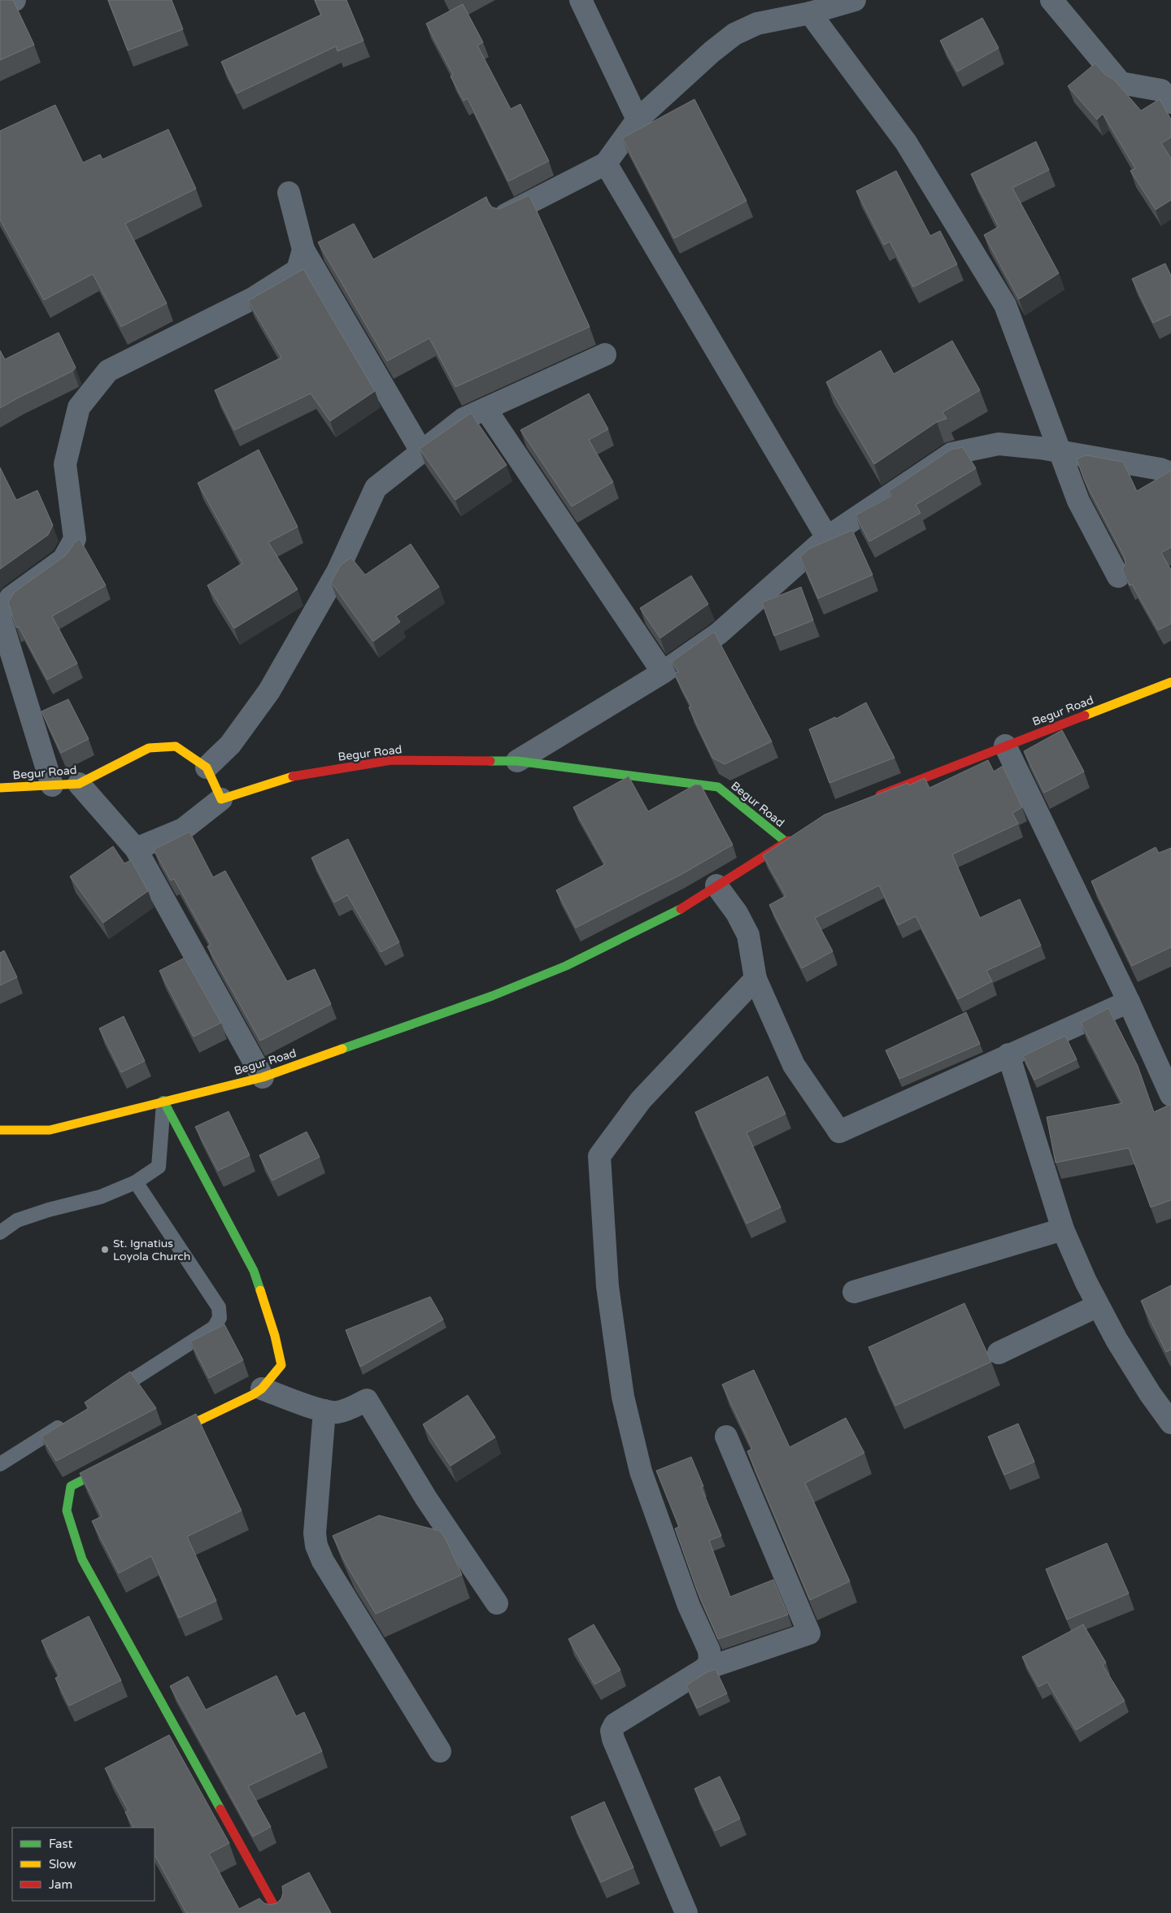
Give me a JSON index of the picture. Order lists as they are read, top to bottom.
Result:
{
  "streets": {
    "main road": ["Begur Road"]
  },
  "places": ["St. Ignatius Loyola Church"],
  "legend": ["Fast", "Slow", "Jam"]
}
